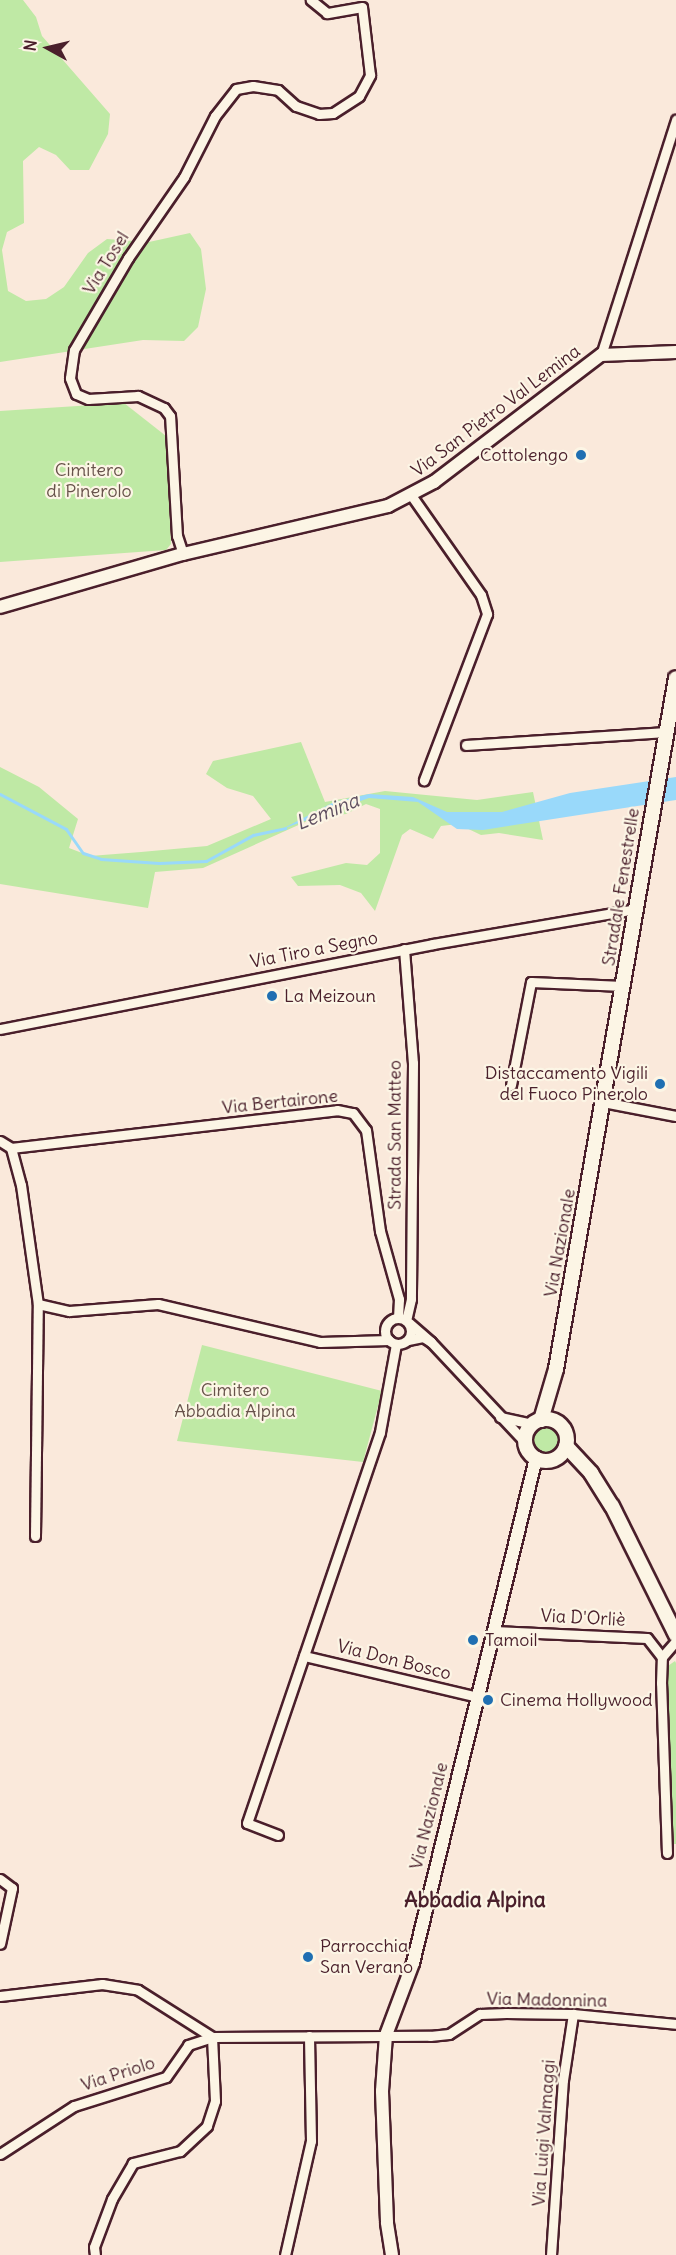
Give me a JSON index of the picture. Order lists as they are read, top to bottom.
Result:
{
  "streets": {
    "main road": ["Stradale Fenestrelle", "Via Nazionale"],
    "street": [
      "Via Tosel",
      "Via San Pietro Val Lemina",
      "Via Tiro a Segno",
      "Via Bertairone",
      "Strada San Matteo",
      "Via D'Orliè",
      "Via Don Bosco",
      "Via Madonnina",
      "Via Priolo",
      "Via Luigi Valmaggi"
    ]
  },
  "crossings": [
    ["Via Tosel", "Via San Pietro Val Lemina"],
    ["Stradale Fenestrelle", "Via Tiro a Segno"],
    ["Stradale Fenestrelle", "Via Nazionale"],
    ["Via Tiro a Segno", "Strada San Matteo"],
    ["Via Bertairone", "Strada San Matteo"],
    ["Via Nazionale", "Via D'Orliè"],
    ["Via Nazionale", "Via Don Bosco"],
    ["Via Nazionale", "Via Madonnina"],
    ["Via Nazionale", "Via Priolo"],
    ["Via Madonnina", "Via Priolo"],
    ["Via Madonnina", "Via Luigi Valmaggi"]
  ],
  "districts": ["Abbadia Alpina"],
  "water": ["Lemina"],
  "parks": ["Cimitero di Pinerolo", "Cimitero Abbadia Alpina"],
  "places": [
    "Cottolengo",
    "La Meizoun",
    "Distaccamento Vigili del Fuoco Pinerolo",
    "Tamoil",
    "Cinema Hollywood",
    "Parrocchia San Verano"
  ],
  "north": "left"
}
